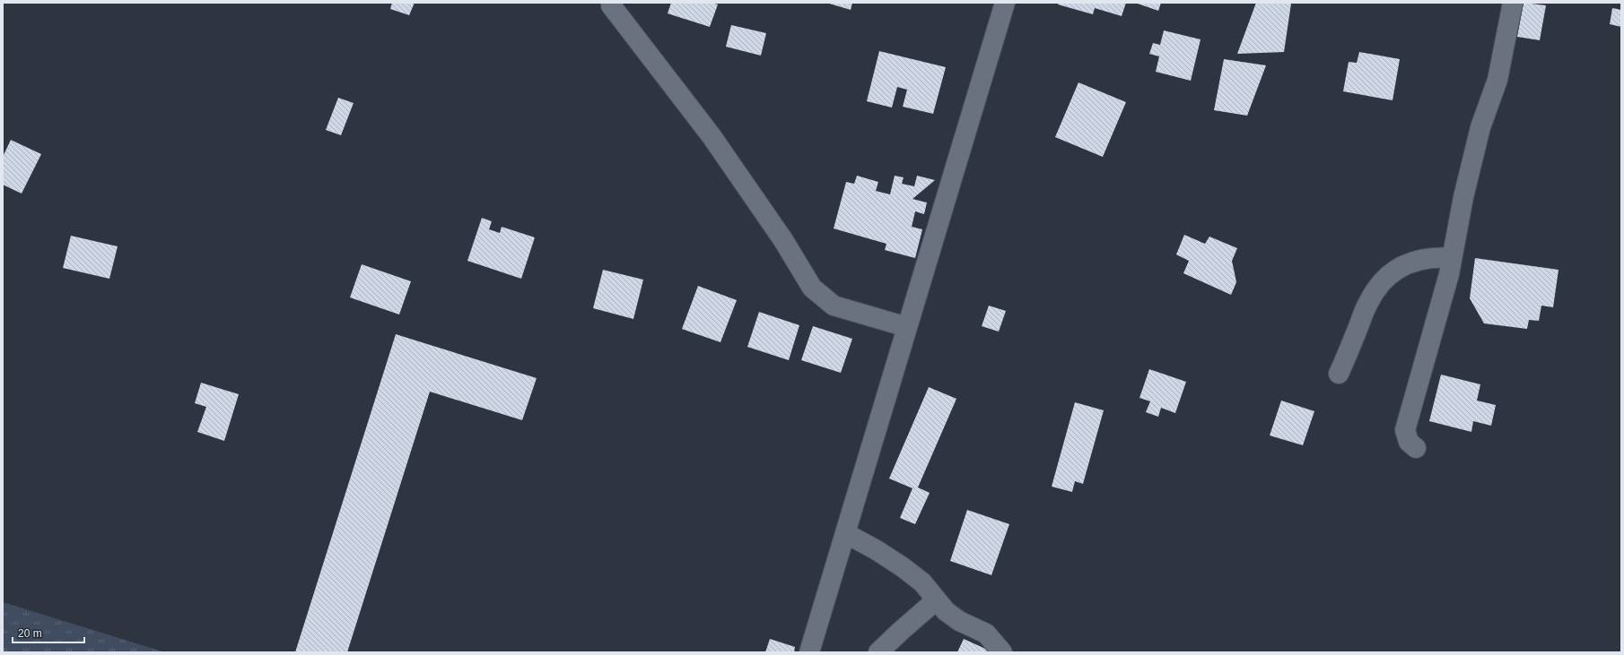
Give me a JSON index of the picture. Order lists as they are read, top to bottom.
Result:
{
  "scale_bar": "20 m"
}
